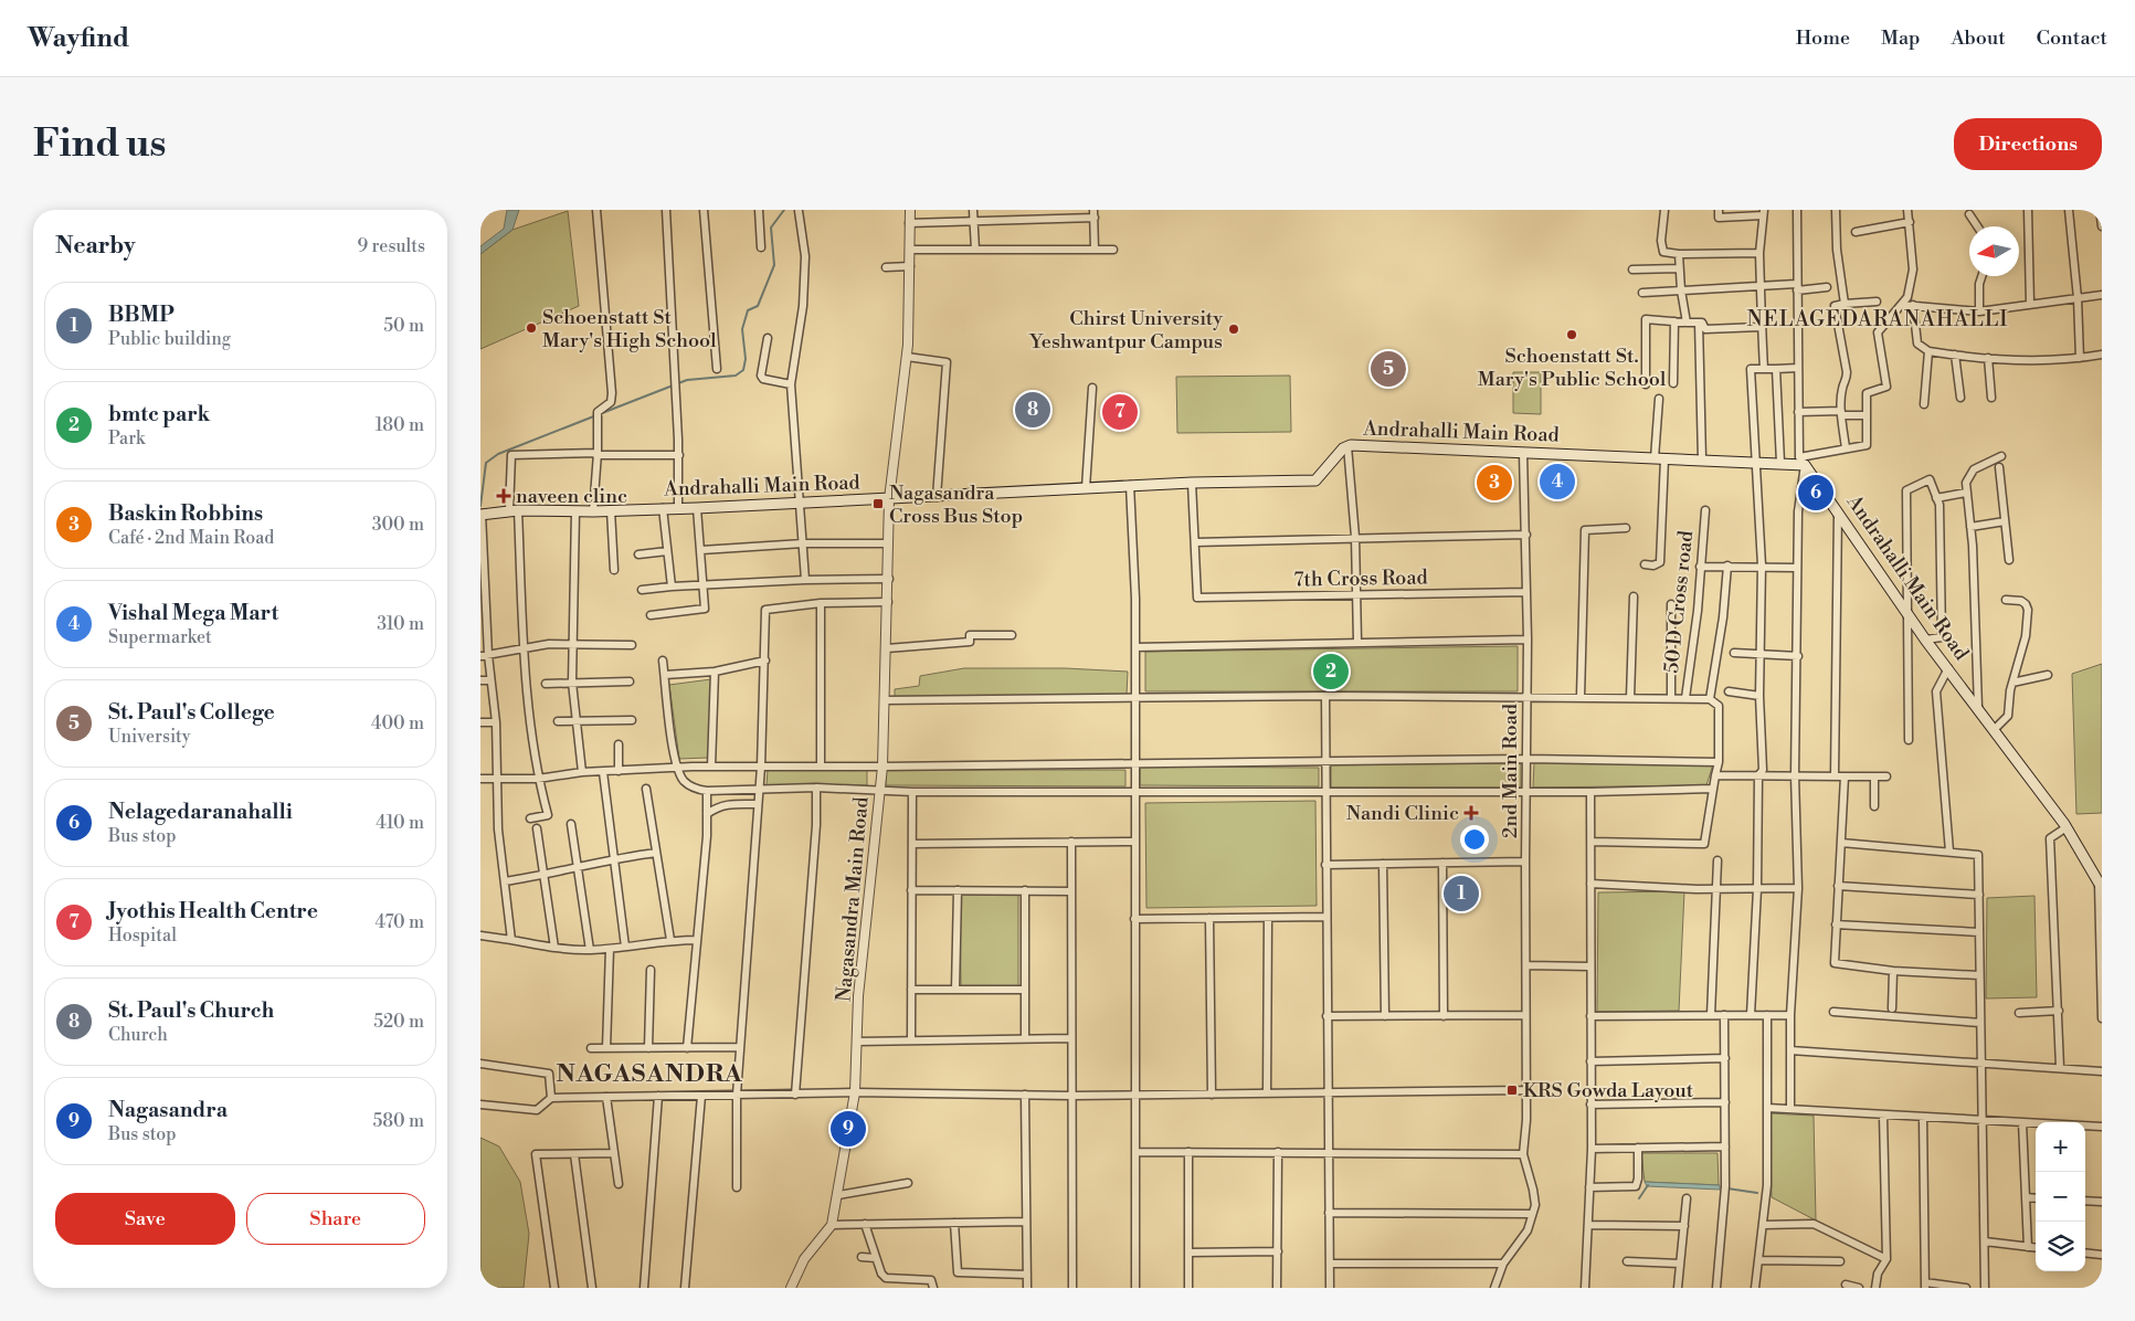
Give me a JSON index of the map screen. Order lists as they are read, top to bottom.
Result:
{
  "streets": {
    "main road": ["Andrahalli Main Road"],
    "street": [
      "7th Cross Road",
      "50 D Cross road",
      "2nd Main Road",
      "Nagasandra Main Road"
    ]
  },
  "crossings": [
    ["Andrahalli Main Road", "2nd Main Road"],
    ["Andrahalli Main Road", "Nagasandra Main Road"],
    ["7th Cross Road", "2nd Main Road"]
  ],
  "districts": ["NELAGEDARANAHALLI", "NAGASANDRA"],
  "places": {
    "other": ["Schoenstatt St Mary's High School", "Chirst University Yeshwantpur Campus", "Schoenstatt St. Mary's Public School"],
    "health": ["naveen clinc", "Nandi Clinic"],
    "transit": ["Nagasandra Cross Bus Stop", "KRS Gowda Layout"]
  },
  "north": "left",
  "page": {
    "header": "Wayfind",
    "nav": [
      "Home",
      "Map",
      "About",
      "Contact"
    ],
    "buttons": [
      "Directions",
      ["Save", "Share"]
    ],
    "title": "Find us",
    "heading": ["Nearby", "9 results"],
    "list": [
      {
        "mark": "1",
        "name": "BBMP",
        "note": "Public building",
        "value": "50 m"
      },
      {
        "mark": "2",
        "name": "bmtc park",
        "note": "Park",
        "value": "180 m"
      },
      {
        "mark": "3",
        "name": "Baskin Robbins",
        "note": "Café · 2nd Main Road",
        "value": "300 m"
      },
      {
        "mark": "4",
        "name": "Vishal Mega Mart",
        "note": "Supermarket",
        "value": "310 m"
      },
      {
        "mark": "5",
        "name": "St. Paul's College",
        "note": "University",
        "value": "400 m"
      },
      {
        "mark": "6",
        "name": "Nelagedaranahalli",
        "note": "Bus stop",
        "value": "410 m"
      },
      {
        "mark": "7",
        "name": "Jyothis Health Centre",
        "note": "Hospital",
        "value": "470 m"
      },
      {
        "mark": "8",
        "name": "St. Paul's Church",
        "note": "Church",
        "value": "520 m"
      },
      {
        "mark": "9",
        "name": "Nagasandra",
        "note": "Bus stop",
        "value": "580 m"
      }
    ],
    "pins": [
      "5",
      "8",
      "7",
      "4",
      "3",
      "6",
      "2",
      "1",
      "9"
    ],
    "map_buttons": ["+", "−"]
  }
}
